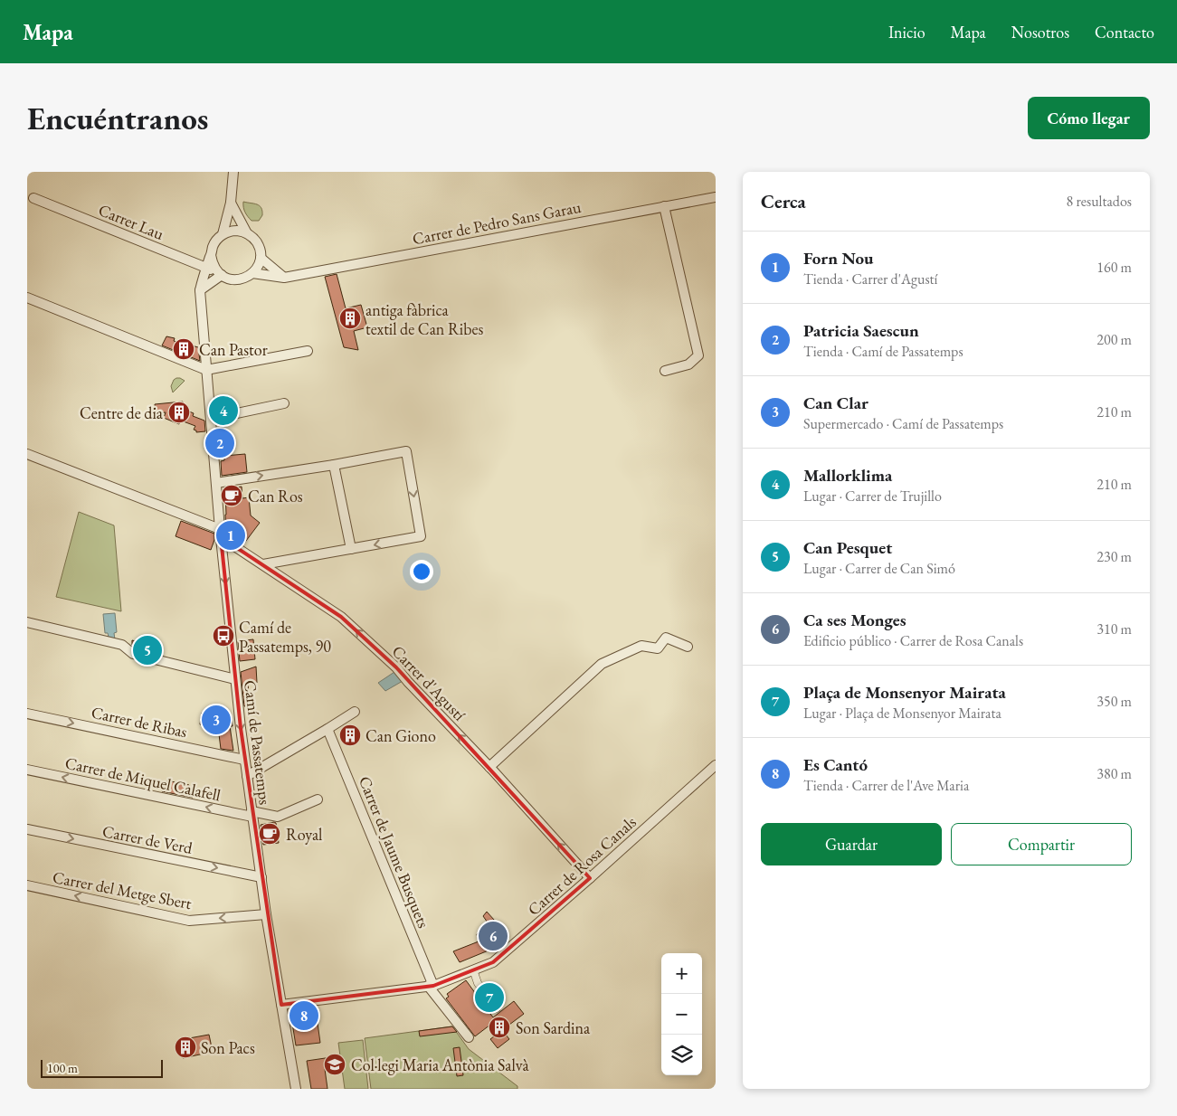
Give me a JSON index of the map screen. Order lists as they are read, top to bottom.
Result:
{
  "streets": {
    "street": [
      "Carrer Lau",
      "Carrer de Pedro Sans Garau",
      "Carrer d'Agustí",
      "Carrer de Ribas",
      "Camí de Passatemps",
      "Carrer de Miquel Calafell",
      "Carrer de Verd",
      "Carrer de Jaume Busquets",
      "Carrer de Rosa Canals",
      "Carrer del Metge Sbert"
    ]
  },
  "crossings": [
    ["Carrer Lau", "Carrer de Pedro Sans Garau"],
    ["Carrer d'Agustí", "Camí de Passatemps"],
    ["Carrer d'Agustí", "Carrer de Rosa Canals"],
    ["Carrer de Ribas", "Camí de Passatemps"],
    ["Camí de Passatemps", "Carrer de Miquel Calafell"],
    ["Camí de Passatemps", "Carrer de Verd"],
    ["Camí de Passatemps", "Carrer de Rosa Canals"],
    ["Camí de Passatemps", "Carrer del Metge Sbert"],
    ["Carrer de Jaume Busquets", "Carrer de Rosa Canals"]
  ],
  "one_way": [
    "Carrer d'Agustí",
    "Carrer de Miquel Calafell",
    "Carrer de Verd",
    "Carrer del Metge Sbert"
  ],
  "places": {
    "building": [
      "antiga fàbrica textil de Can Ribes",
      "Can Pastor",
      "Centre de dia",
      "Can Giono",
      "Son Sardina",
      "Son Pacs"
    ],
    "cafe": ["Can Ros", "Royal"],
    "bus stop": ["Camí de Passatemps, 90"],
    "school or university": ["Col·legi Maria Antònia Salvà"]
  },
  "scale_bar": "100 m",
  "page": {
    "header": "Mapa",
    "nav": [
      "Inicio",
      "Mapa",
      "Nosotros",
      "Contacto"
    ],
    "buttons": [
      "Cómo llegar",
      ["Guardar", "Compartir"]
    ],
    "title": "Encuéntranos",
    "heading": ["Cerca", "8 resultados"],
    "list": [
      {
        "mark": "1",
        "name": "Forn Nou",
        "note": "Tienda · Carrer d'Agustí",
        "value": "160 m"
      },
      {
        "mark": "2",
        "name": "Patricia Saescun",
        "note": "Tienda · Camí de Passatemps",
        "value": "200 m"
      },
      {
        "mark": "3",
        "name": "Can Clar",
        "note": "Supermercado · Camí de Passatemps",
        "value": "210 m"
      },
      {
        "mark": "4",
        "name": "Mallorklima",
        "note": "Lugar · Carrer de Trujillo",
        "value": "210 m"
      },
      {
        "mark": "5",
        "name": "Can Pesquet",
        "note": "Lugar · Carrer de Can Simó",
        "value": "230 m"
      },
      {
        "mark": "6",
        "name": "Ca ses Monges",
        "note": "Edificio público · Carrer de Rosa Canals",
        "value": "310 m"
      },
      {
        "mark": "7",
        "name": "Plaça de Monsenyor Mairata",
        "note": "Lugar · Plaça de Monsenyor Mairata",
        "value": "350 m"
      },
      {
        "mark": "8",
        "name": "Es Cantó",
        "note": "Tienda · Carrer de l'Ave Maria",
        "value": "380 m"
      }
    ],
    "pins": [
      "4",
      "2",
      "1",
      "5",
      "3",
      "6",
      "7",
      "8"
    ],
    "map_buttons": ["+", "−"],
    "scale": "100 m"
  }
}
